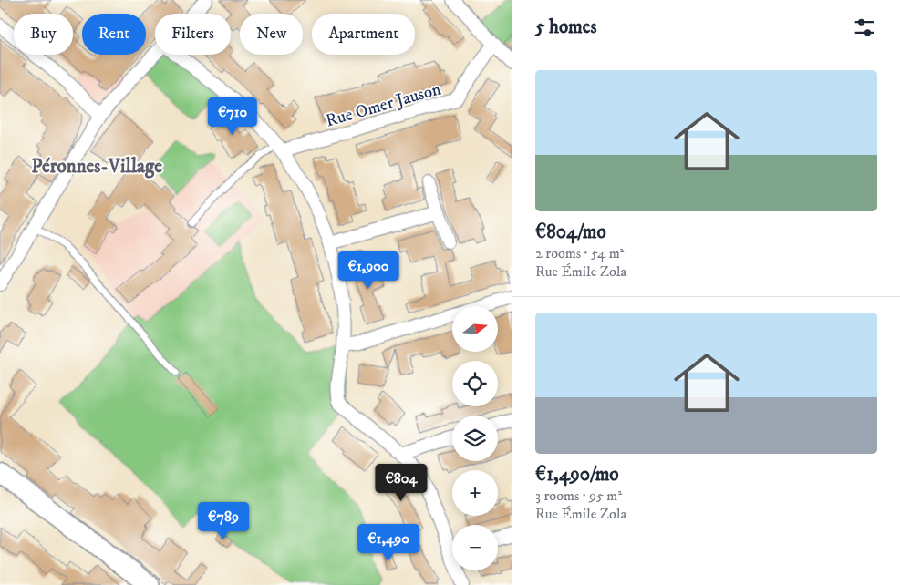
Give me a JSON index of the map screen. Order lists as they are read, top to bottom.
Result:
{
  "streets": {
    "street": ["Rue Omer Jauson"]
  },
  "districts": ["Péronnes-Village"],
  "north": "right",
  "page": {
    "heading": "5 homes",
    "chip": [
      "Buy",
      "Rent",
      "Filters",
      "New",
      "Apartment"
    ],
    "list": [
      {
        "name": "€804/mo",
        "note": "2 rooms · 54 m² · Rue Émile Zola"
      },
      {
        "name": "€1,490/mo",
        "note": "3 rooms · 95 m² · Rue Émile Zola"
      }
    ],
    "price": [
      "€710",
      "€1,900",
      "€804",
      "€789",
      "€1,490"
    ],
    "map_buttons": ["+", "−"]
  }
}
